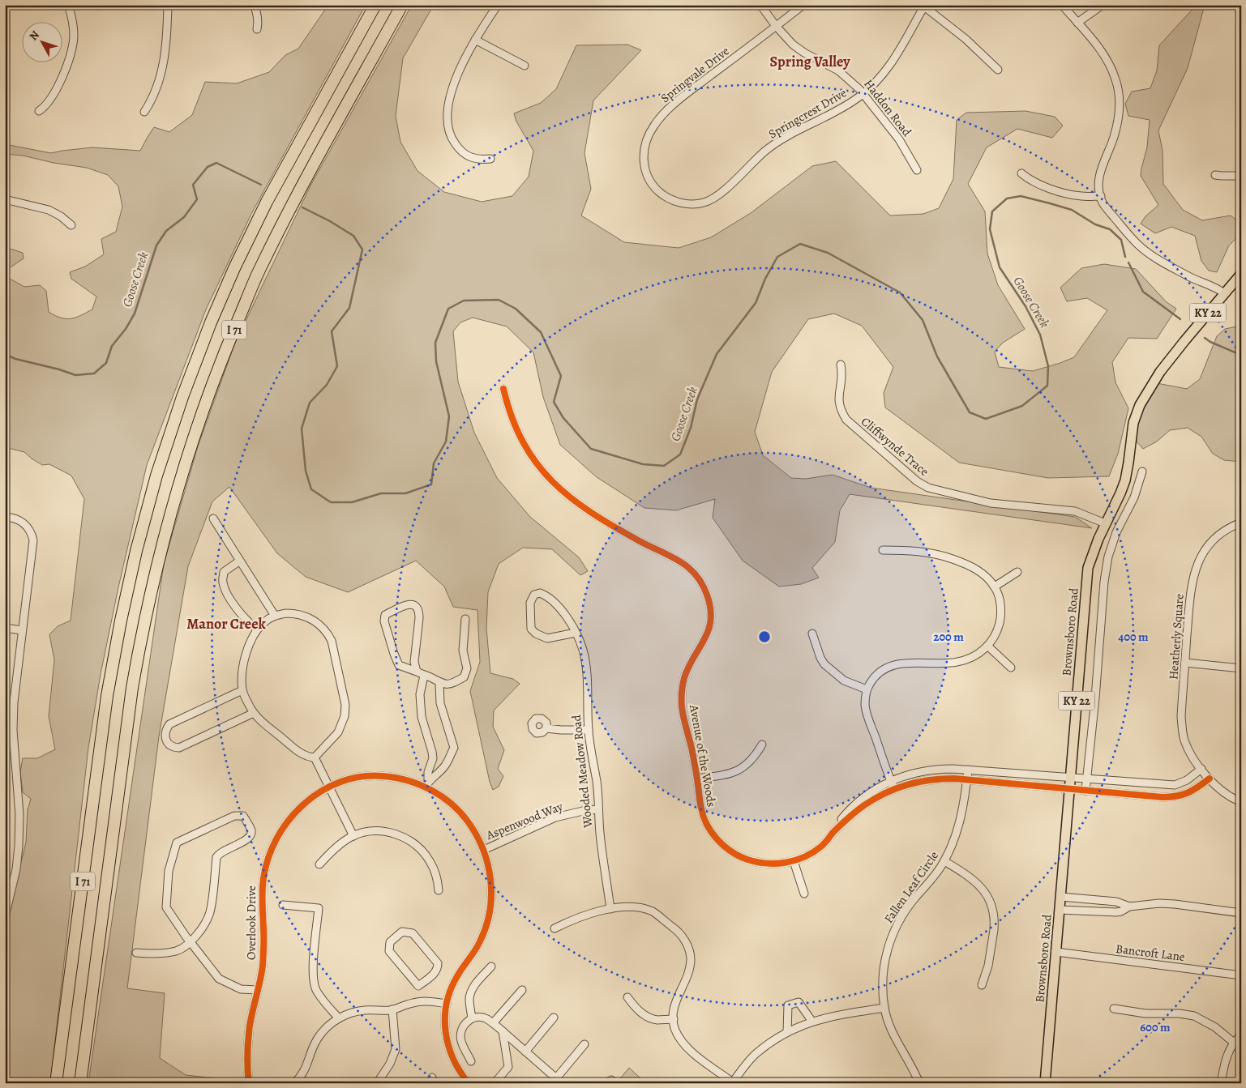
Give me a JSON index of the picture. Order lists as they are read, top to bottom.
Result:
{
  "streets": {
    "highway": ["I 71"],
    "main road": ["KY 22", "Brownsboro Road"],
    "street": [
      "Springvale Drive",
      "Haddon Road",
      "Springcrest Drive",
      "Cliffwynde Trace",
      "Heatherly Square",
      "Avenue of the Woods",
      "Wooded Meadow Road",
      "Aspenwood Way",
      "Fallen Leaf Circle",
      "Overlook Drive",
      "Bancroft Lane"
    ]
  },
  "crossings": [
    ["Springvale Drive", "Haddon Road"],
    ["Springvale Drive", "Springcrest Drive"],
    ["Haddon Road", "Springcrest Drive"],
    ["Cliffwynde Trace", "Brownsboro Road"],
    ["Brownsboro Road", "Avenue of the Woods"],
    ["Brownsboro Road", "Bancroft Lane"],
    ["Avenue of the Woods", "Fallen Leaf Circle"],
    ["Wooded Meadow Road", "Aspenwood Way"],
    ["Aspenwood Way", "Overlook Drive"]
  ],
  "districts": ["Spring Valley", "Manor Creek"],
  "water": ["Goose Creek"],
  "north": "top left",
  "rings": ["200 m", "400 m", "600 m"]
}
